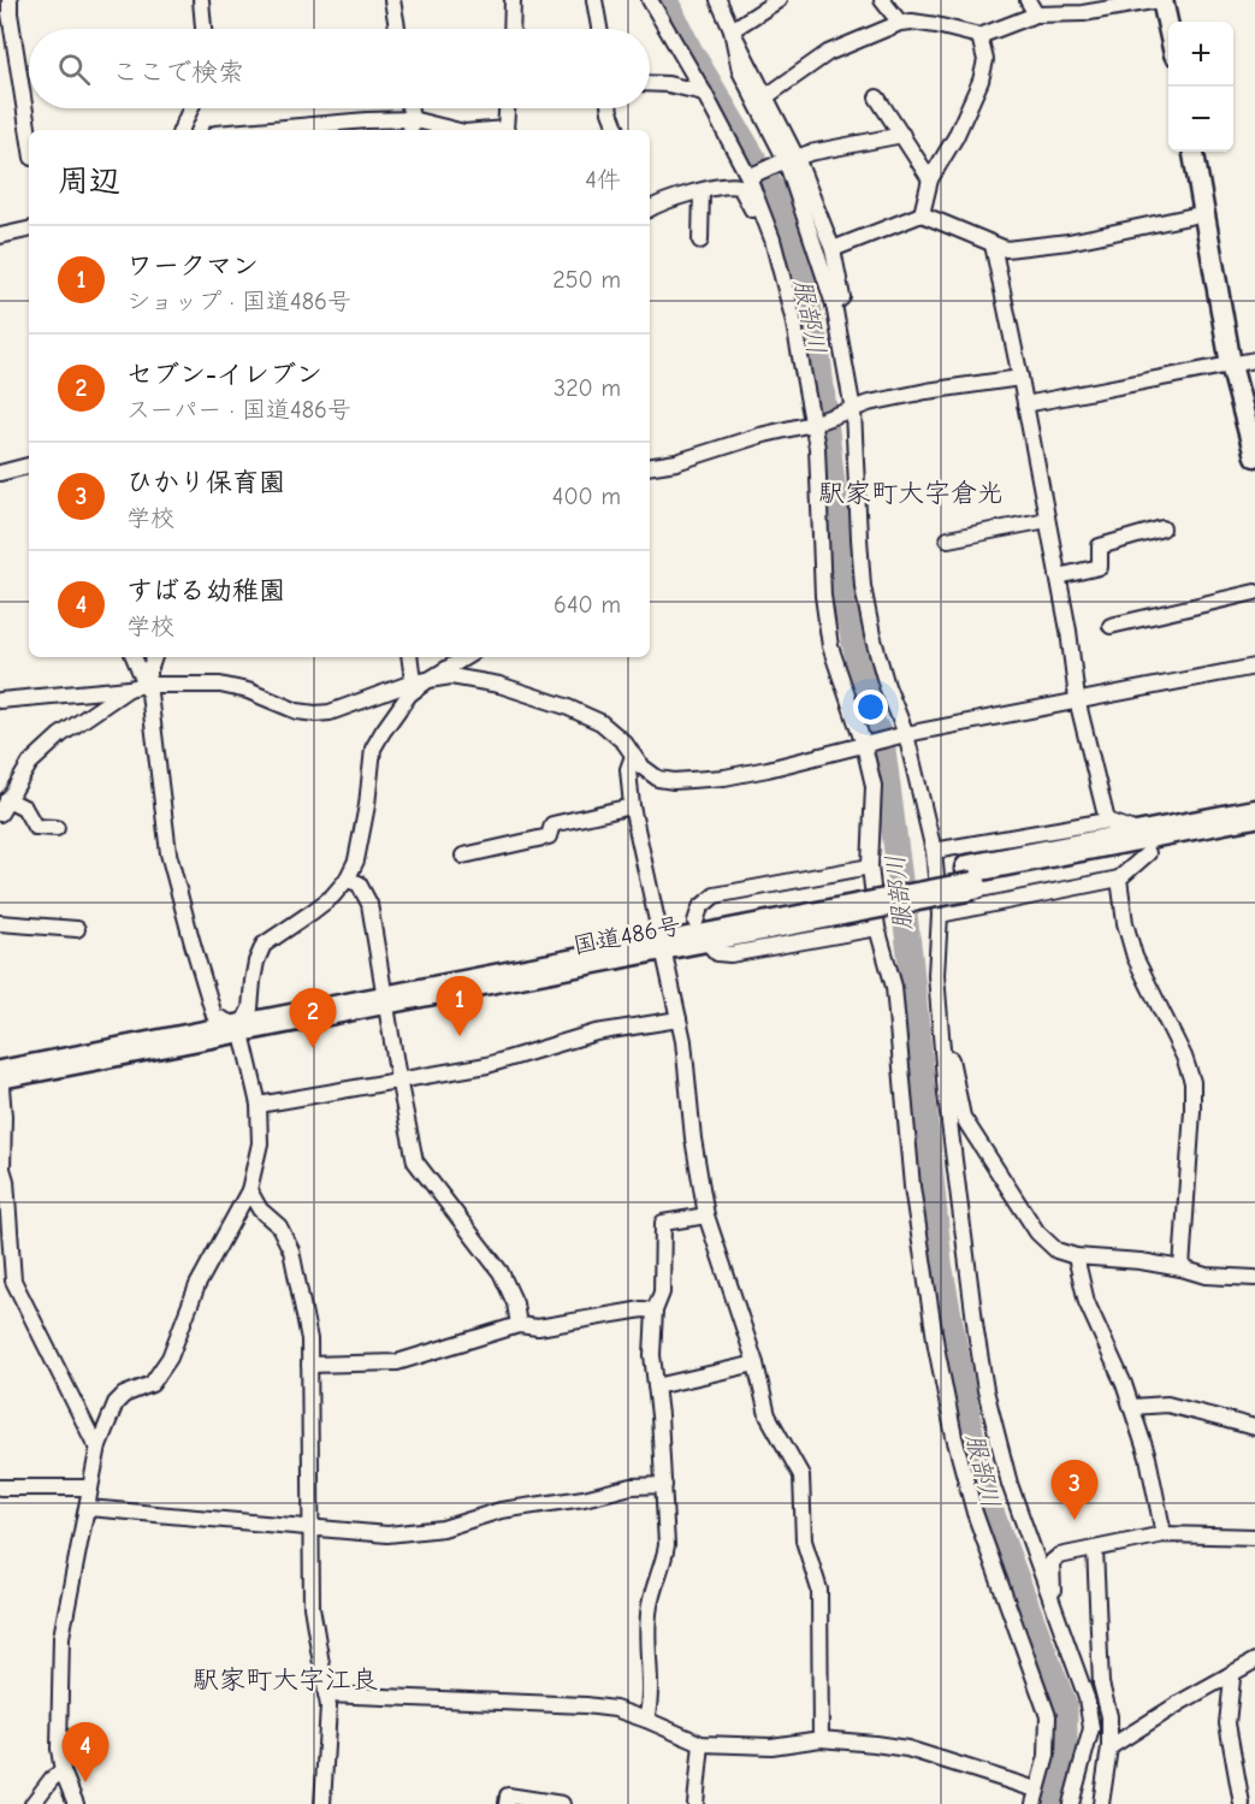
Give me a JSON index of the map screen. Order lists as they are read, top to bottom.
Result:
{
  "streets": {
    "highway": ["国道486号"]
  },
  "districts": ["駅家町大字倉光", "駅家町大字江良"],
  "water": ["服部川"],
  "page": {
    "map_buttons": ["+", "−"],
    "search": "ここで検索",
    "heading": ["周辺", "4件"],
    "list": [
      {
        "mark": "1",
        "name": "ワークマン",
        "note": "ショップ · 国道486号",
        "value": "250 m"
      },
      {
        "mark": "2",
        "name": "セブン-イレブン",
        "note": "スーパー · 国道486号",
        "value": "320 m"
      },
      {
        "mark": "3",
        "name": "ひかり保育園",
        "note": "学校",
        "value": "400 m"
      },
      {
        "mark": "4",
        "name": "すばる幼稚園",
        "note": "学校",
        "value": "640 m"
      }
    ],
    "pins": [
      "1",
      "2",
      "3",
      "4"
    ]
  }
}
